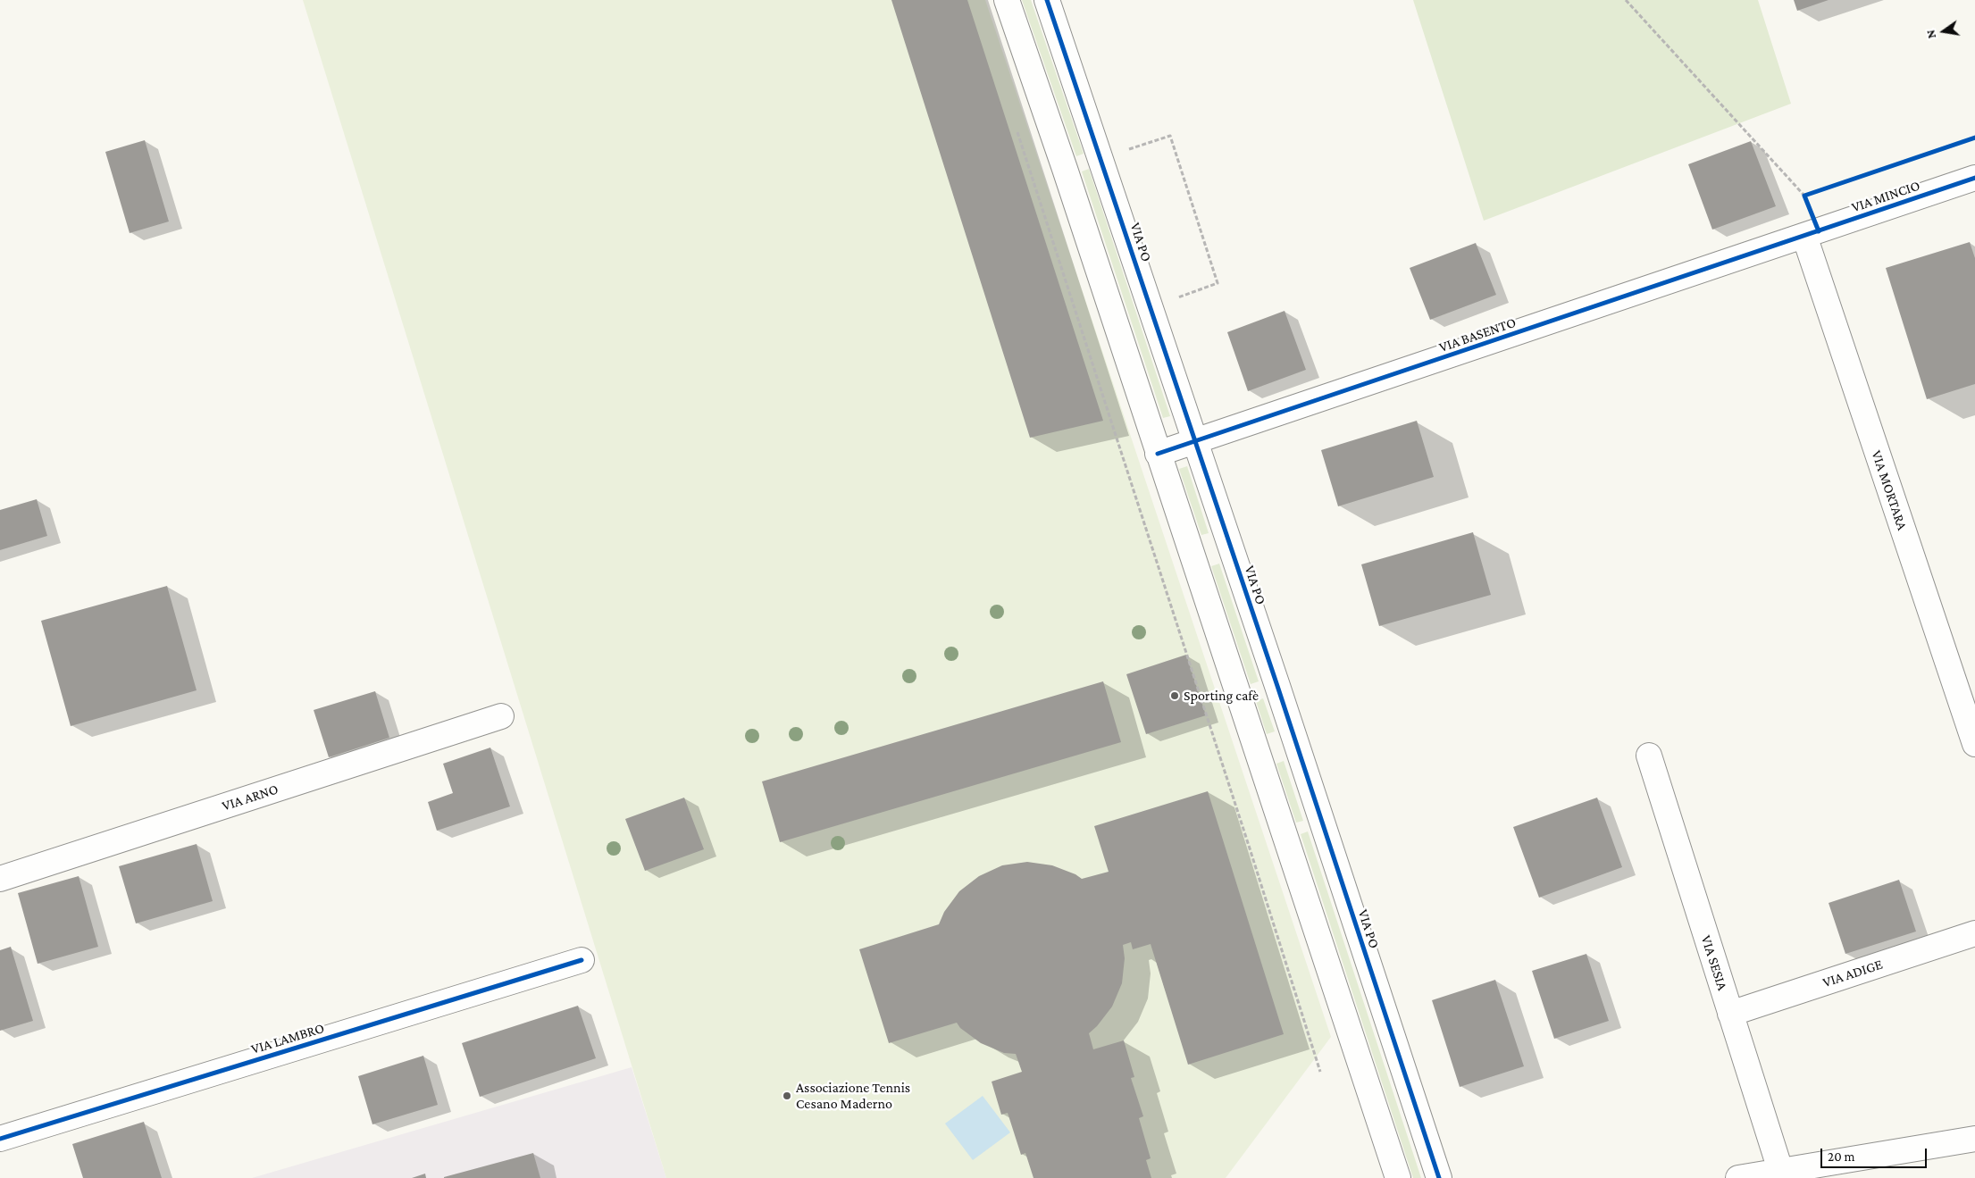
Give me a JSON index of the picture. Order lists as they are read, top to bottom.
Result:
{
  "streets": {
    "street": [
      "VIA MINCIO",
      "VIA PO",
      "VIA BASENTO",
      "VIA MORTARA",
      "VIA ARNO",
      "VIA SESIA",
      "VIA ADIGE",
      "VIA LAMBRO"
    ]
  },
  "crossings": [
    ["VIA MINCIO", "VIA BASENTO"],
    ["VIA MINCIO", "VIA MORTARA"],
    ["VIA PO", "VIA BASENTO"],
    ["VIA BASENTO", "VIA MORTARA"],
    ["VIA SESIA", "VIA ADIGE"]
  ],
  "places": ["Sporting cafè", "Associazione Tennis Cesano Maderno"],
  "scale_bar": "20 m",
  "north": "left"
}
